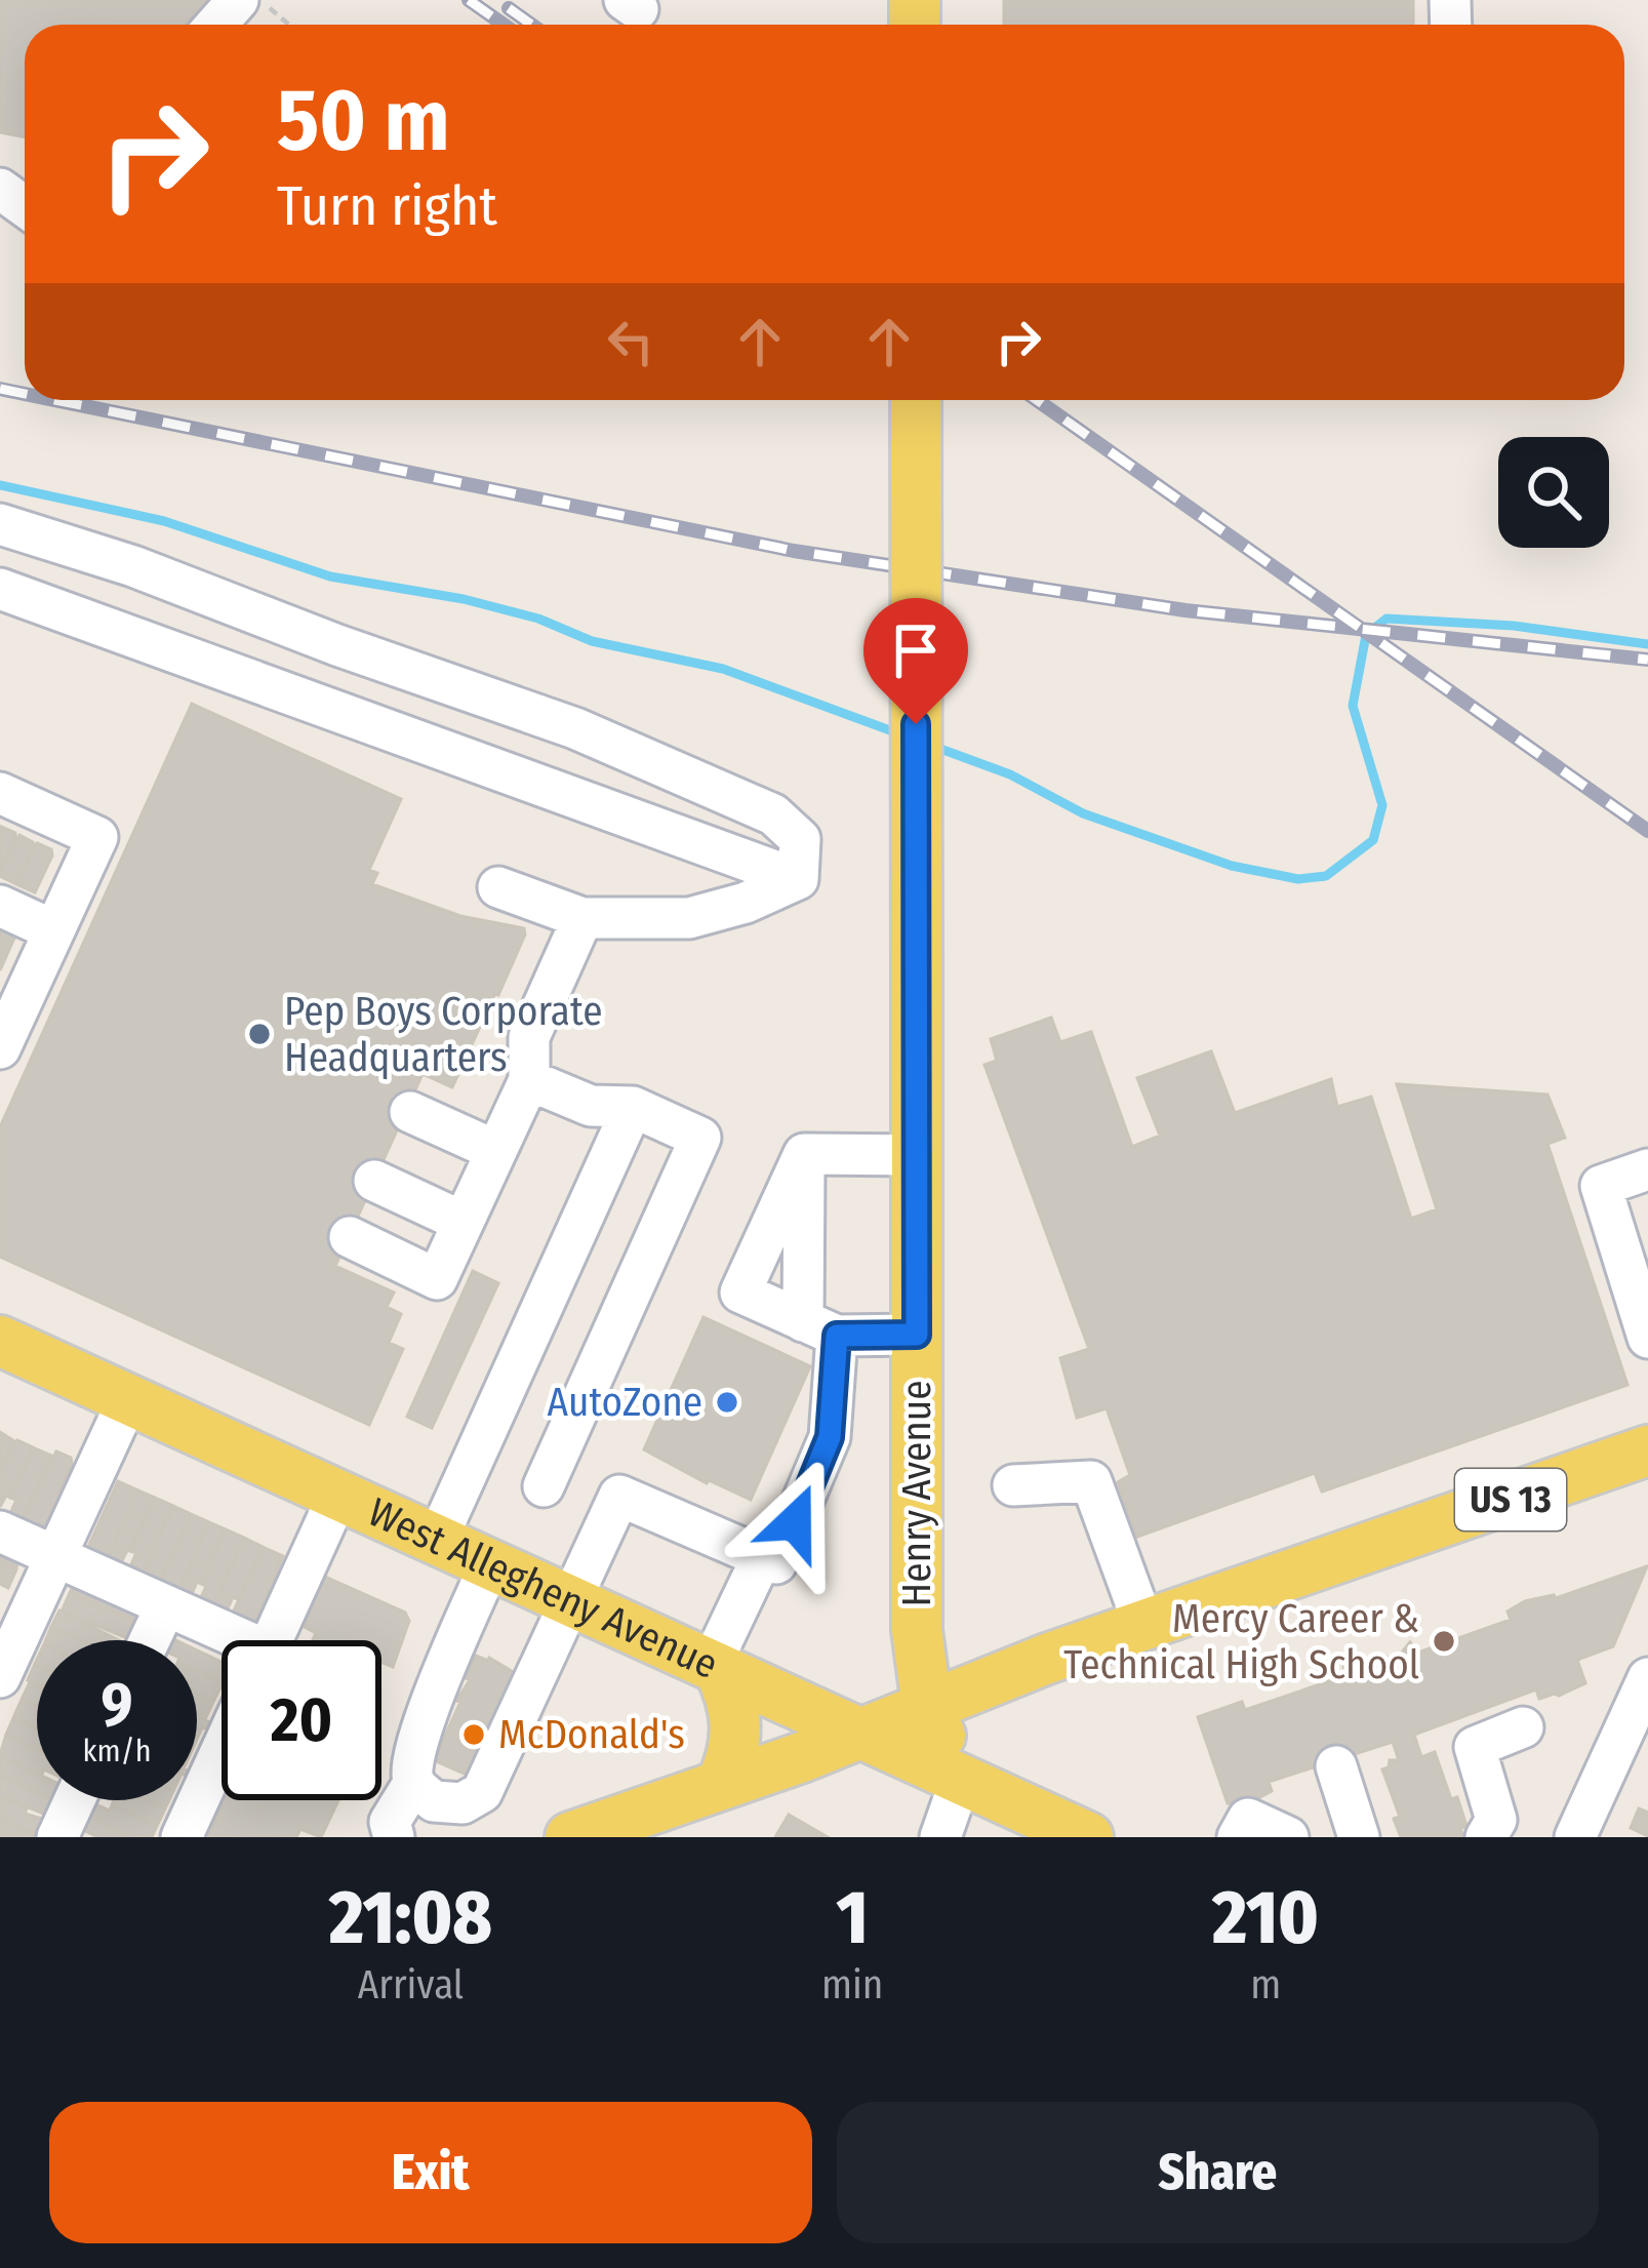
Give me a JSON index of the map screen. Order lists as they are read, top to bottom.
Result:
{
  "streets": {
    "main road": ["Henry Avenue", "US 13", "West Allegheny Avenue"]
  },
  "crossings": [
    ["Henry Avenue", "US 13"],
    ["Henry Avenue", "West Allegheny Avenue"],
    ["US 13", "West Allegheny Avenue"]
  ],
  "places": [
    "Pep Boys Corporate Headquarters",
    "AutoZone",
    "Mercy Career & Technical High School",
    "McDonald's"
  ],
  "page": {
    "turn": ["50 m", "Turn right"],
    "speed": "9 km/h",
    "limit": "20",
    "eta": [
      "21:08",
      "Arrival",
      "1",
      "min",
      "210",
      "m"
    ],
    "buttons": ["Exit", "Share"]
  }
}
